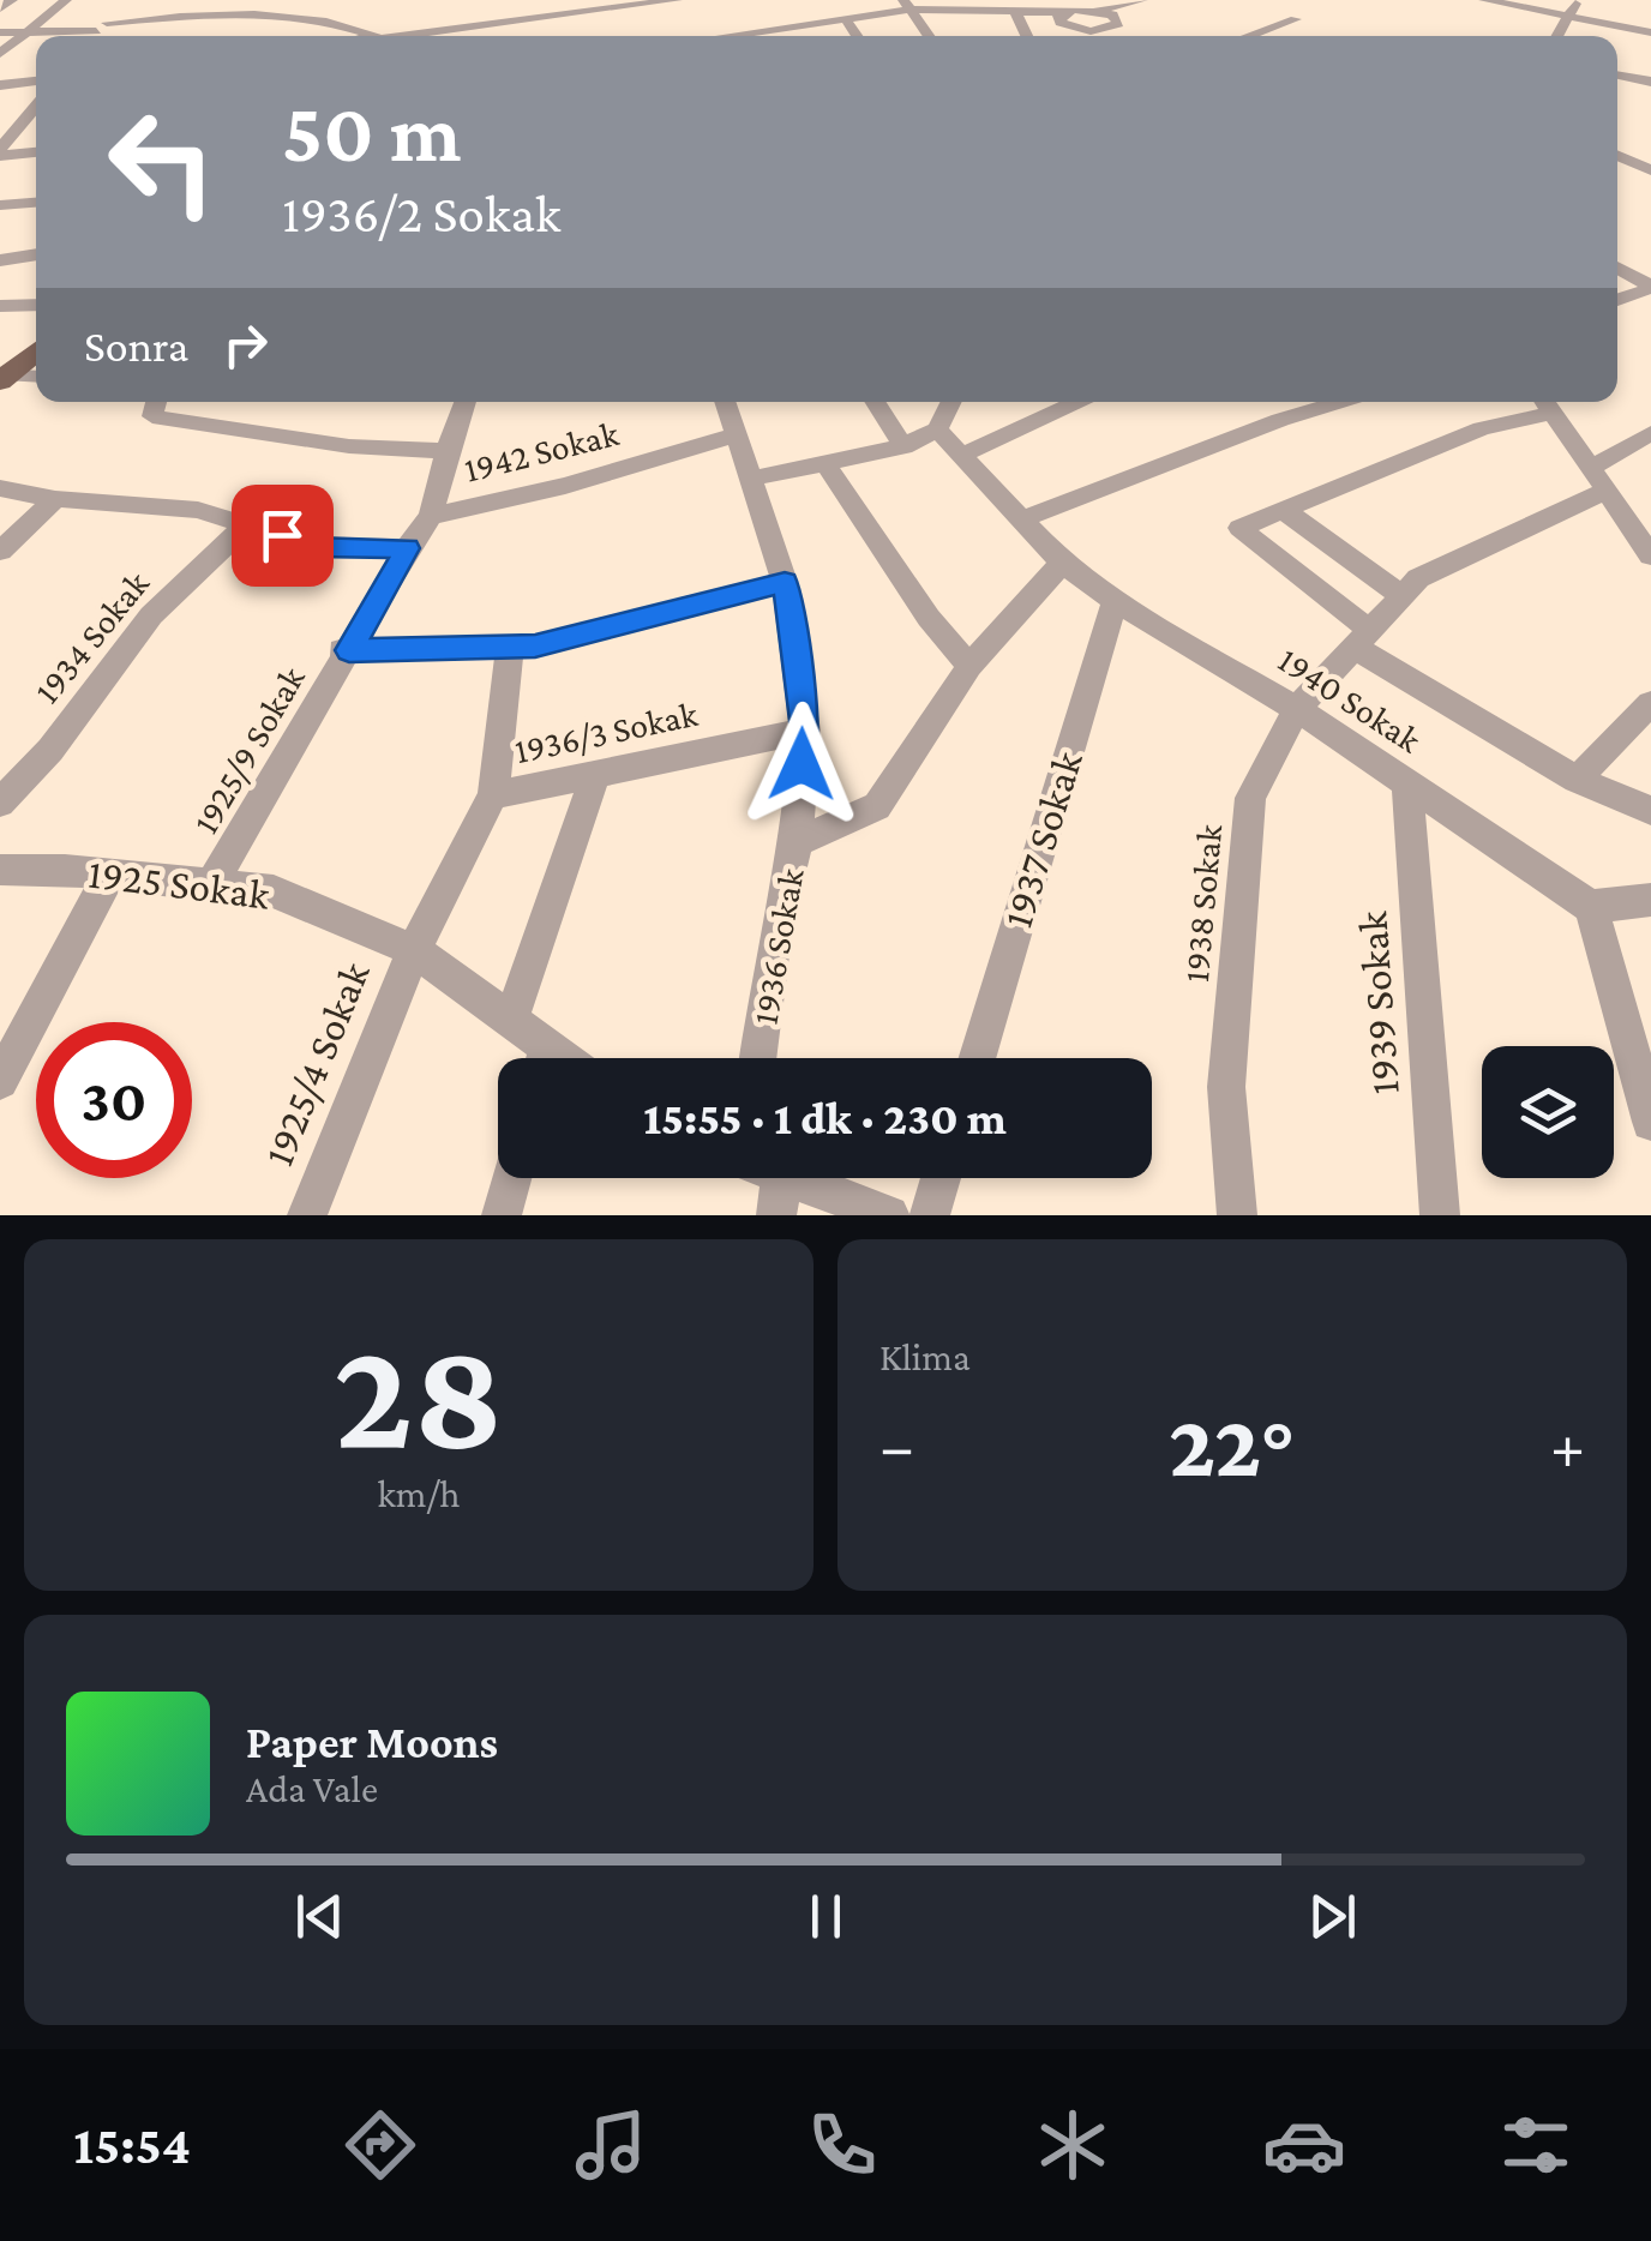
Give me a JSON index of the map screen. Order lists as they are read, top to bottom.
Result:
{
  "streets": {
    "street": [
      "1942 Sokak",
      "1934 Sokak",
      "1940 Sokak",
      "1936/3 Sokak",
      "1925/9 Sokak",
      "1937 Sokak",
      "1925 Sokak",
      "1938 Sokak",
      "1936 Sokak",
      "1939 Sokak",
      "1925/4 Sokak"
    ]
  },
  "crossings": [
    ["1942 Sokak", "1925/9 Sokak"],
    ["1942 Sokak", "1936 Sokak"],
    ["1940 Sokak", "1937 Sokak"],
    ["1940 Sokak", "1938 Sokak"],
    ["1940 Sokak", "1939 Sokak"],
    ["1936/3 Sokak", "1936 Sokak"],
    ["1936/3 Sokak", "1925/4 Sokak"],
    ["1925/9 Sokak", "1925 Sokak"],
    ["1925 Sokak", "1925/4 Sokak"]
  ],
  "page": {
    "turn": ["50 m", "1936/2 Sokak"],
    "then": "Sonra",
    "limit": "30",
    "trip": "15:55 · 1 dk · 230 m",
    "tile": [
      ["28", "km/h"],
      "Klima"
    ],
    "heat": ["−", "22°", "+"],
    "song": ["Paper Moons", "Ada Vale"],
    "tabs": "15:54"
  }
}
